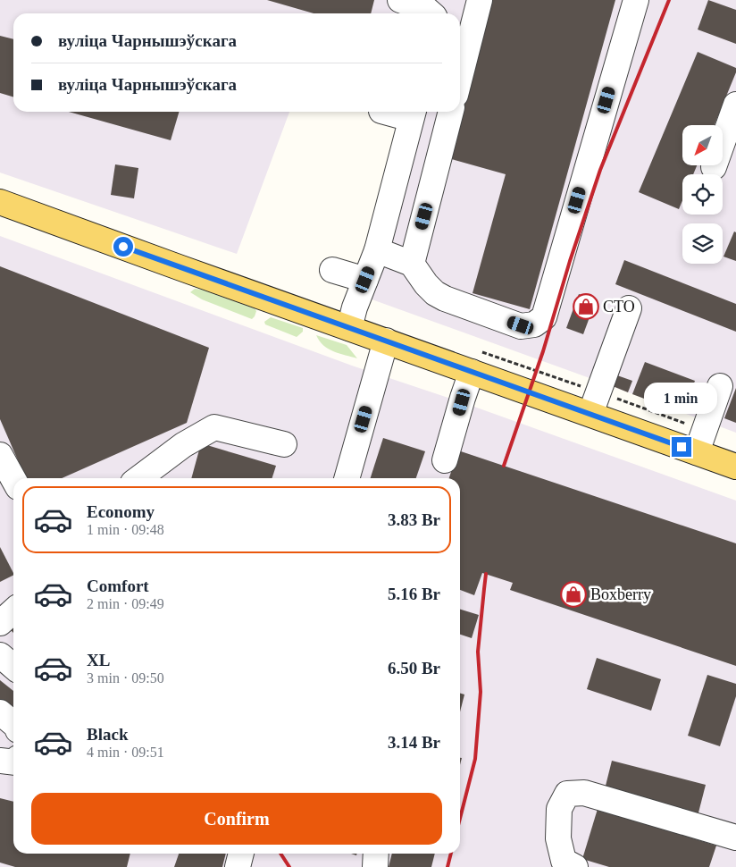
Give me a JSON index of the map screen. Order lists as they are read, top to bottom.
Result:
{
  "places": {
    "shop": ["СТО", "Boxberry"]
  },
  "north": "bottom left",
  "page": {
    "banner": ["вуліца Чарнышэўскага", "вуліца Чарнышэўскага"],
    "bubble": "1 min",
    "list": [
      {
        "name": "Economy",
        "note": "1 min · 09:48",
        "value": "3.83 Br"
      },
      {
        "name": "Comfort",
        "note": "2 min · 09:49",
        "value": "5.16 Br"
      },
      {
        "name": "XL",
        "note": "3 min · 09:50",
        "value": "6.50 Br"
      },
      {
        "name": "Black",
        "note": "4 min · 09:51",
        "value": "3.14 Br"
      }
    ],
    "buttons": "Confirm"
  }
}
